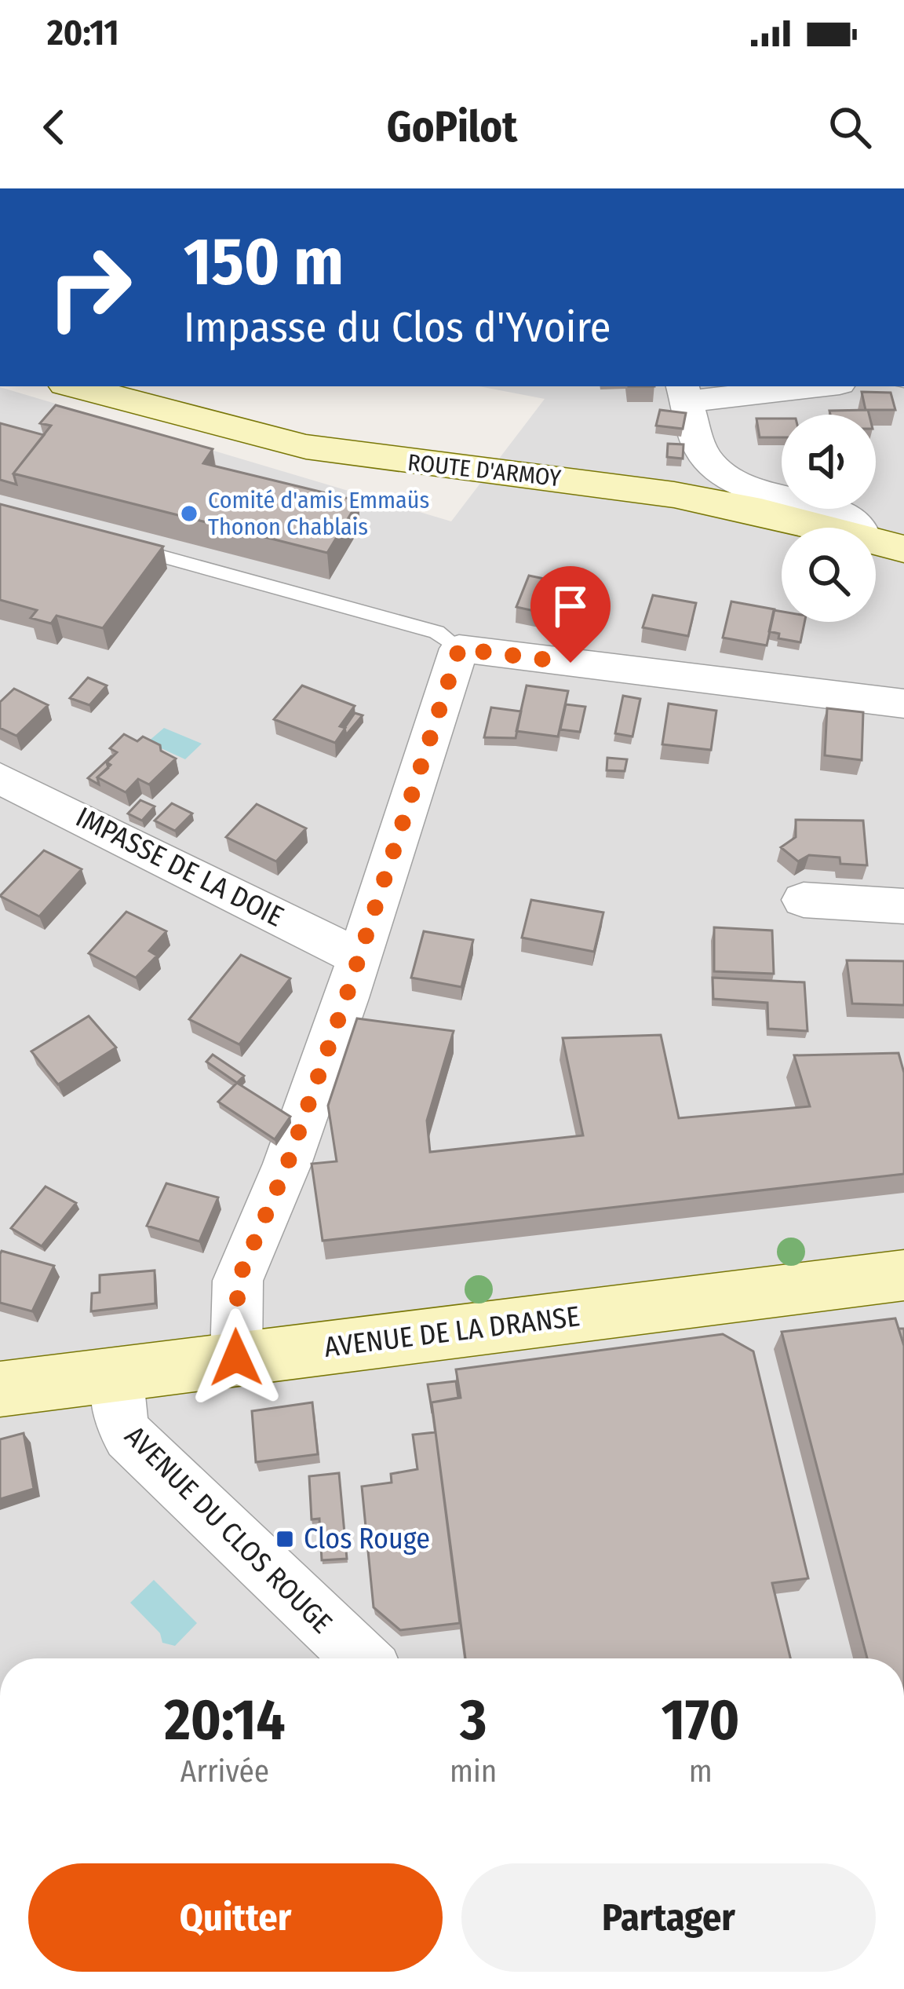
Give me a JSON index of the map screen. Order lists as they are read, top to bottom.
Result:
{
  "streets": {
    "main road": ["ROUTE D'ARMOY", "AVENUE DE LA DRANSE"],
    "street": ["IMPASSE DE LA DOIE", "AVENUE DU CLOS ROUGE"]
  },
  "crossings": [
    ["AVENUE DE LA DRANSE", "AVENUE DU CLOS ROUGE"]
  ],
  "places": {
    "other": ["Comité d'amis Emmaüs Thonon Chablais"],
    "transit": ["Clos Rouge"]
  },
  "page": {
    "status": "20:11",
    "header": "GoPilot",
    "turn": ["150 m", "Impasse du Clos d'Yvoire"],
    "eta": [
      "20:14",
      "Arrivée",
      "3",
      "min",
      "170",
      "m"
    ],
    "buttons": ["Quitter", "Partager"]
  }
}
